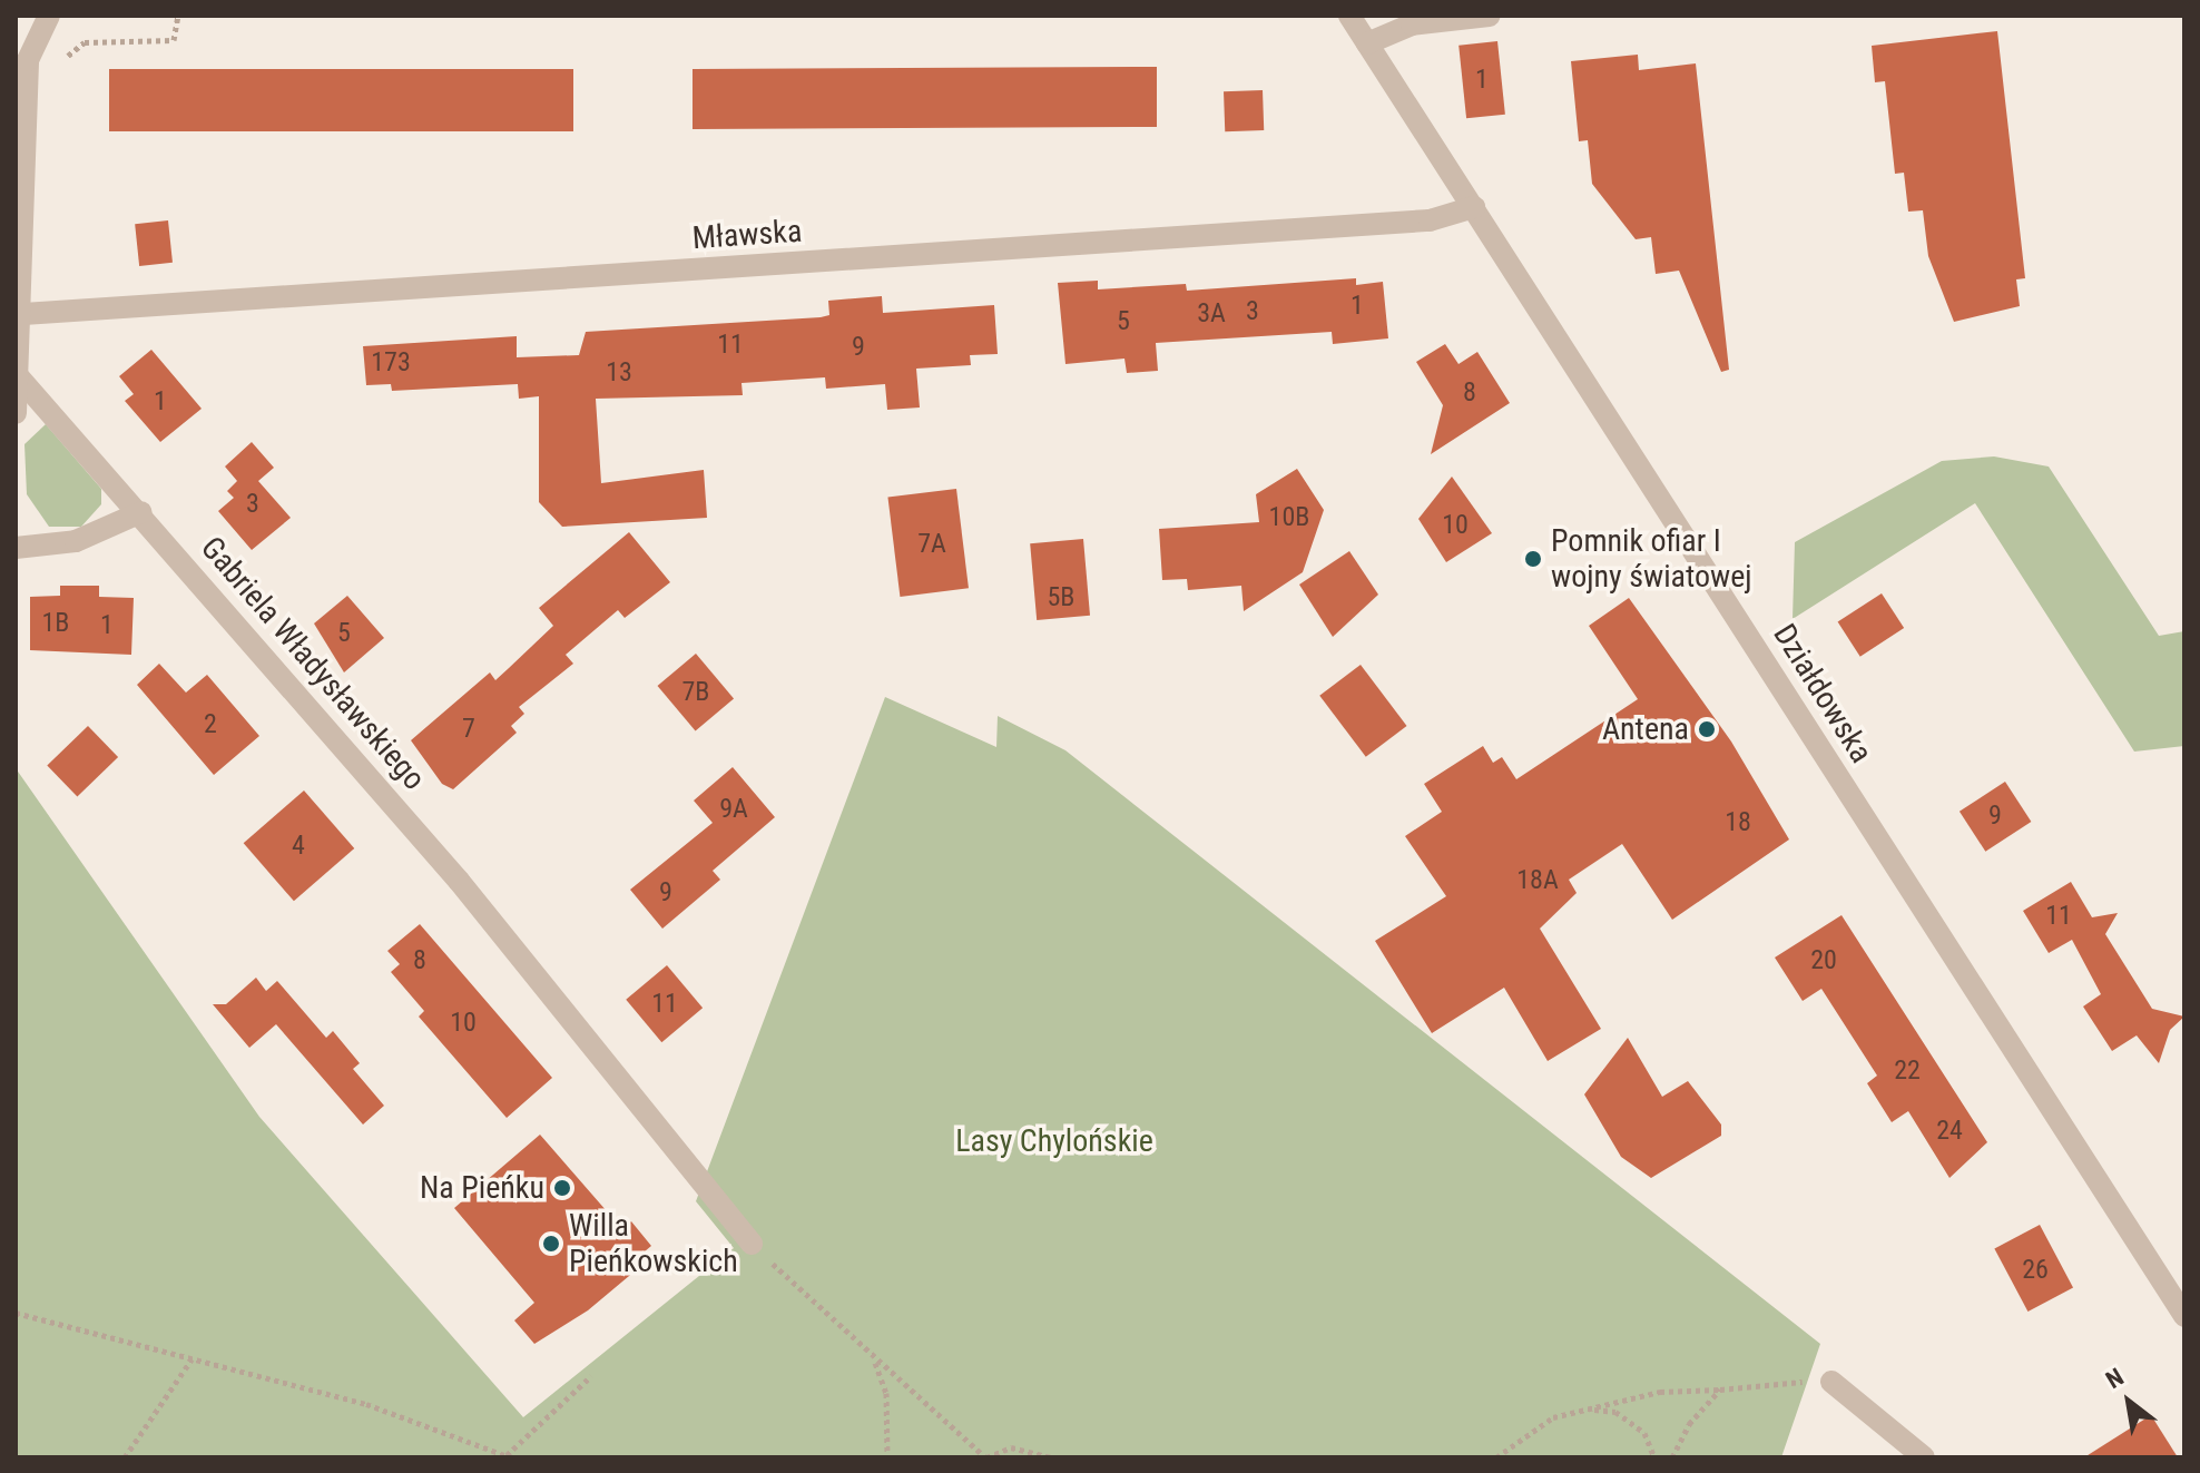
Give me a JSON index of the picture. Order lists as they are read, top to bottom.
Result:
{
  "streets": {
    "street": ["Mławska", "Gabriela Władysławskiego", "Działdowska"]
  },
  "crossings": [
    ["Mławska", "Działdowska"]
  ],
  "parks": ["Lasy Chylońskie"],
  "places": [
    "Pomnik ofiar I wojny światowej",
    "Antena",
    "Na Pieńku",
    "Willa Pieńkowskich"
  ],
  "house_numbers": [
    "1",
    "1",
    "3",
    "3A",
    "5",
    "11",
    "9",
    "173",
    "13",
    "8",
    "1",
    "3",
    "10B",
    "10",
    "7A",
    "5B",
    "1B",
    "1",
    "5",
    "7B",
    "2",
    "7",
    "9A",
    "9",
    "18",
    "4",
    "18A",
    "9",
    "11",
    "8",
    "20",
    "11",
    "10",
    "22",
    "24",
    "26"
  ],
  "north": "top left"
}
